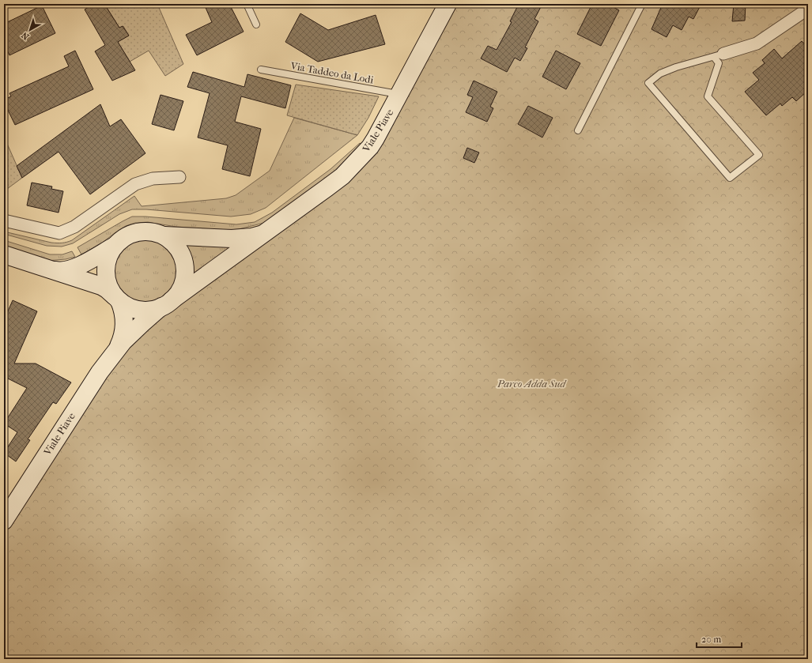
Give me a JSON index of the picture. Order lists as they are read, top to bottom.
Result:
{
  "streets": {
    "street": ["Viale Piave"],
    "lane": ["Via Taddeo da Lodi"]
  },
  "crossings": [
    ["Via Taddeo da Lodi", "Viale Piave"]
  ],
  "parks": ["Parco Adda Sud"],
  "scale_bar": "20 m",
  "north": "bottom left"
}
